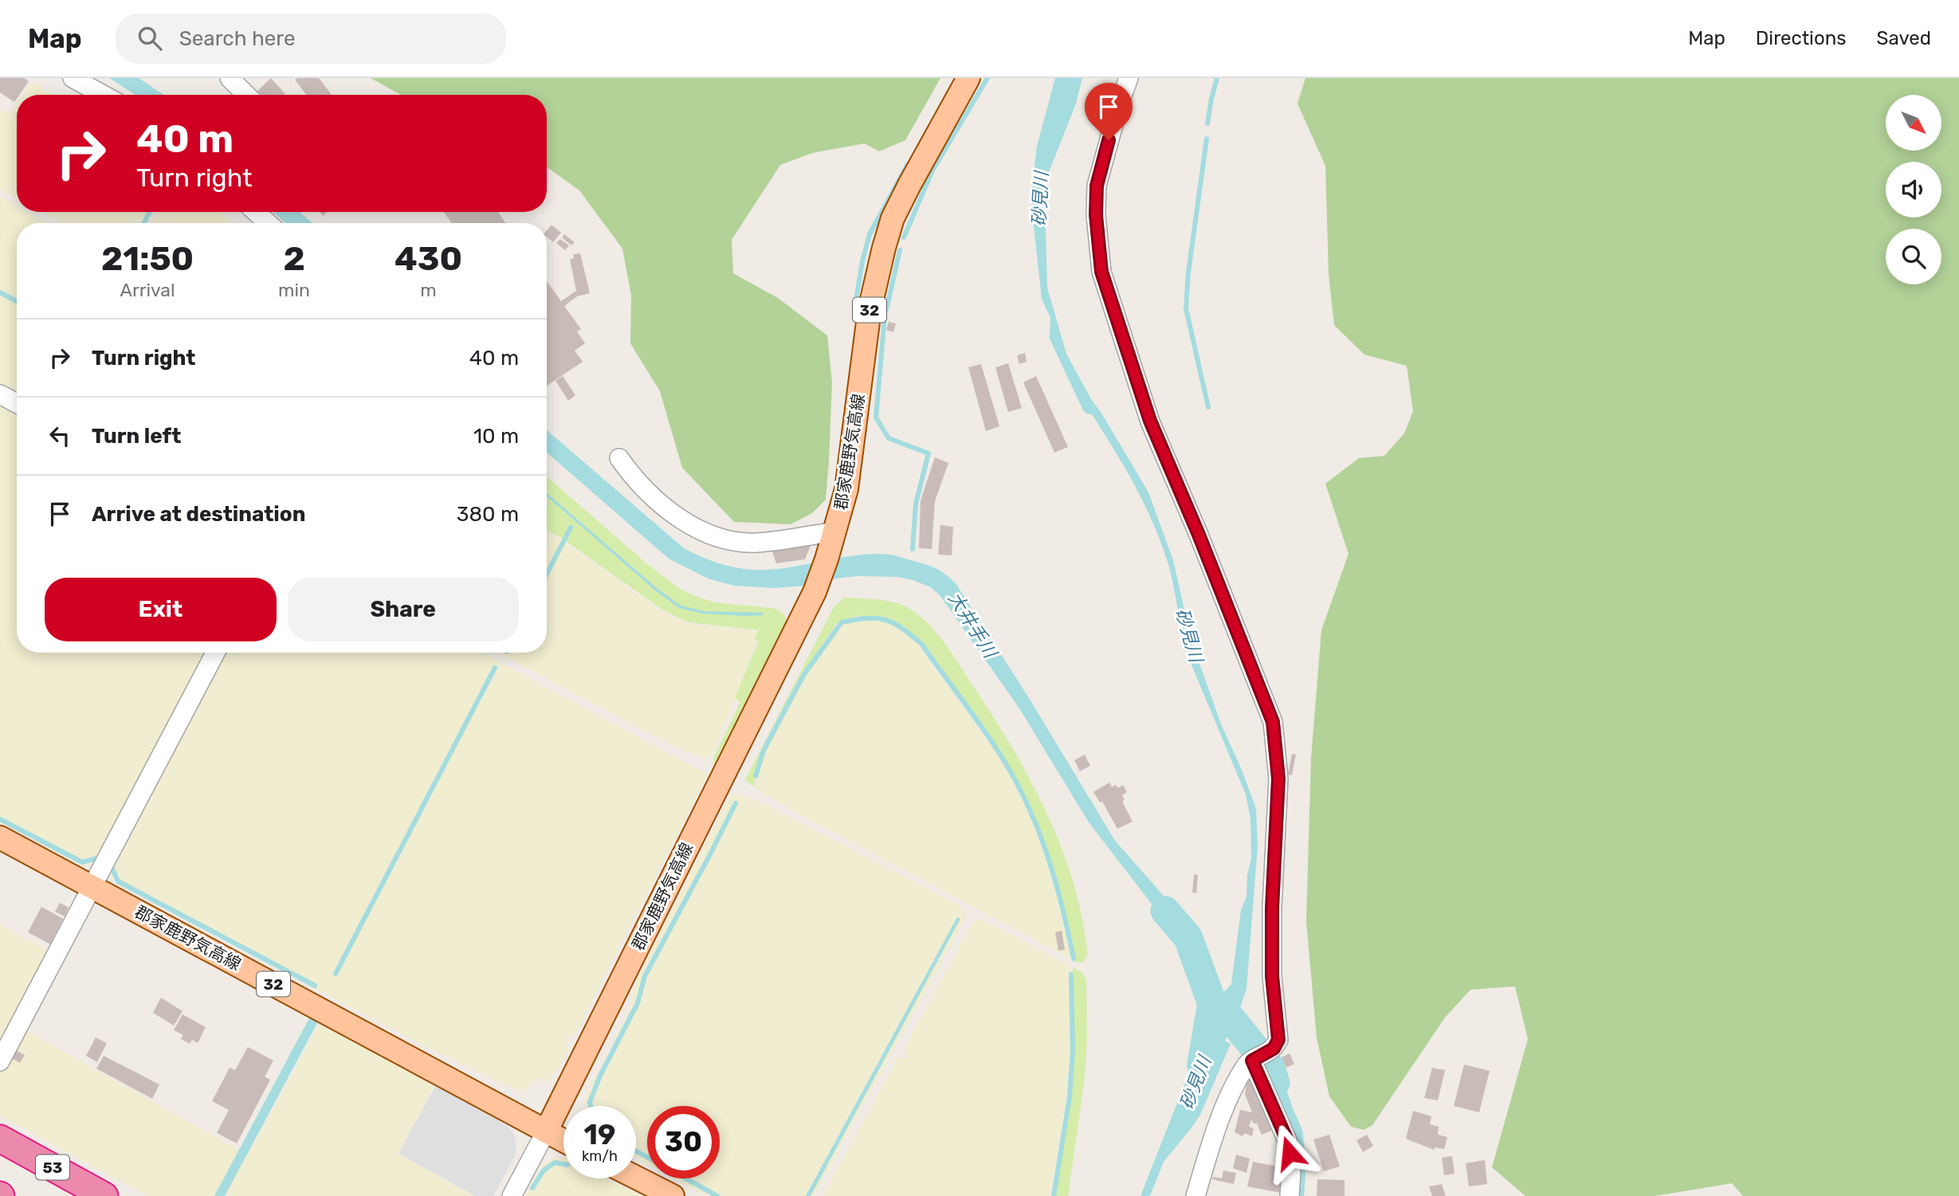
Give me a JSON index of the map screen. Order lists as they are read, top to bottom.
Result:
{
  "streets": {
    "highway": ["53"],
    "main road": ["32", "郡家鹿野気高線"]
  },
  "water": ["砂見川", "大井手川"],
  "north": "bottom right",
  "page": {
    "header": "Map",
    "search": "Search here",
    "nav": ["Map", "Directions", "Saved"],
    "turn": ["40 m", "Turn right"],
    "eta": [
      "21:50",
      "Arrival",
      "2",
      "min",
      "430",
      "m"
    ],
    "list": [
      {
        "name": "Turn right",
        "value": "40 m"
      },
      {
        "name": "Turn left",
        "value": "10 m"
      },
      {
        "name": "Arrive at destination",
        "value": "380 m"
      }
    ],
    "buttons": ["Exit", "Share"],
    "speed": "19 km/h",
    "limit": "30"
  }
}
